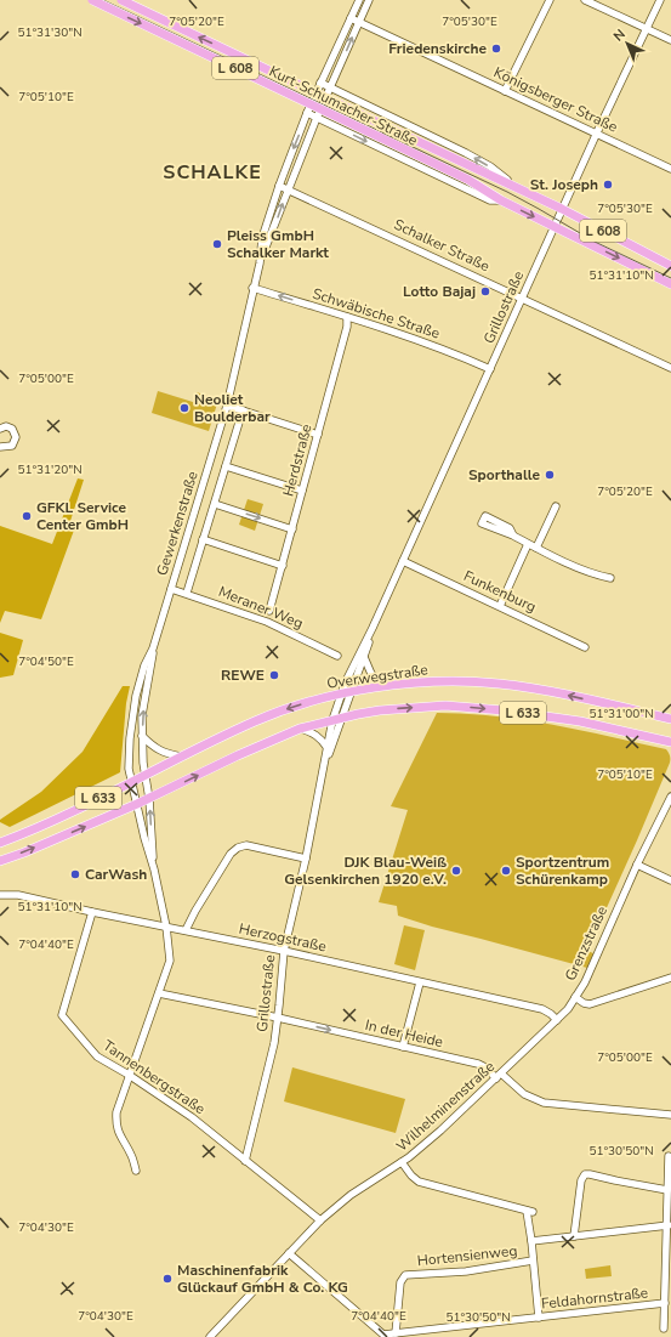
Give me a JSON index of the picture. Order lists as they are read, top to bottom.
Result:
{
  "streets": {
    "main road": [
      "L 608",
      "Kurt-Schumacher-Straße",
      "Overwegstraße",
      "L 633"
    ],
    "street": [
      "Königsberger Straße",
      "Schalker Straße",
      "Grillostraße",
      "Schwäbische Straße",
      "Herdstraße",
      "Gewerkenstraße",
      "Funkenburg",
      "Meraner Weg",
      "Herzogstraße",
      "Grenzstraße",
      "In der Heide",
      "Tannenbergstraße",
      "Wilhelminenstraße",
      "Hortensienweg",
      "Feldahornstraße"
    ]
  },
  "crossings": [
    ["Königsberger Straße", "Grillostraße"],
    ["Königsberger Straße", "Gewerkenstraße"],
    ["Kurt-Schumacher-Straße", "Grillostraße"],
    ["Kurt-Schumacher-Straße", "Gewerkenstraße"],
    ["Schalker Straße", "Grillostraße"],
    ["Schalker Straße", "Gewerkenstraße"],
    ["Grillostraße", "Schwäbische Straße"],
    ["Grillostraße", "Funkenburg"],
    ["Grillostraße", "Overwegstraße"],
    ["Grillostraße", "L 633"],
    ["Grillostraße", "Herzogstraße"],
    ["Grillostraße", "In der Heide"],
    ["Grillostraße", "Tannenbergstraße"],
    ["Schwäbische Straße", "Herdstraße"],
    ["Schwäbische Straße", "Gewerkenstraße"],
    ["Gewerkenstraße", "Meraner Weg"],
    ["Gewerkenstraße", "Overwegstraße"],
    ["Gewerkenstraße", "L 633"],
    ["Gewerkenstraße", "Herzogstraße"],
    ["Gewerkenstraße", "In der Heide"],
    ["Gewerkenstraße", "Tannenbergstraße"],
    ["Overwegstraße", "L 633"],
    ["Herzogstraße", "Tannenbergstraße"],
    ["Herzogstraße", "Wilhelminenstraße"],
    ["Grenzstraße", "Wilhelminenstraße"],
    ["In der Heide", "Wilhelminenstraße"],
    ["Tannenbergstraße", "Wilhelminenstraße"],
    ["Wilhelminenstraße", "Feldahornstraße"],
    ["Hortensienweg", "Feldahornstraße"]
  ],
  "one_way": ["Schwäbische Straße"],
  "districts": ["SCHALKE"],
  "places": [
    "Friedenskirche",
    "St. Joseph",
    "Pleiss GmbH Schalker Markt",
    "Lotto Bajaj",
    "Neoliet Boulderbar",
    "Sporthalle",
    "GFKL Service Center GmbH",
    "REWE",
    "DJK Blau-Weiß Gelsenkirchen 1920 e.V.",
    "Sportzentrum Schürenkamp",
    "CarWash",
    "Maschinenfabrik Glückauf GmbH & Co. KG"
  ],
  "north": "top left",
  "coordinates": [
    "7°05'30\"E",
    "7°05'20\"E",
    "51°31'30\"N",
    "7°05'10\"E",
    "51°31'10\"N",
    "7°05'00\"E",
    "51°31'20\"N",
    "7°04'50\"E",
    "51°31'00\"N",
    "7°04'40\"E",
    "51°30'50\"N",
    "7°04'30\"E"
  ]
}
